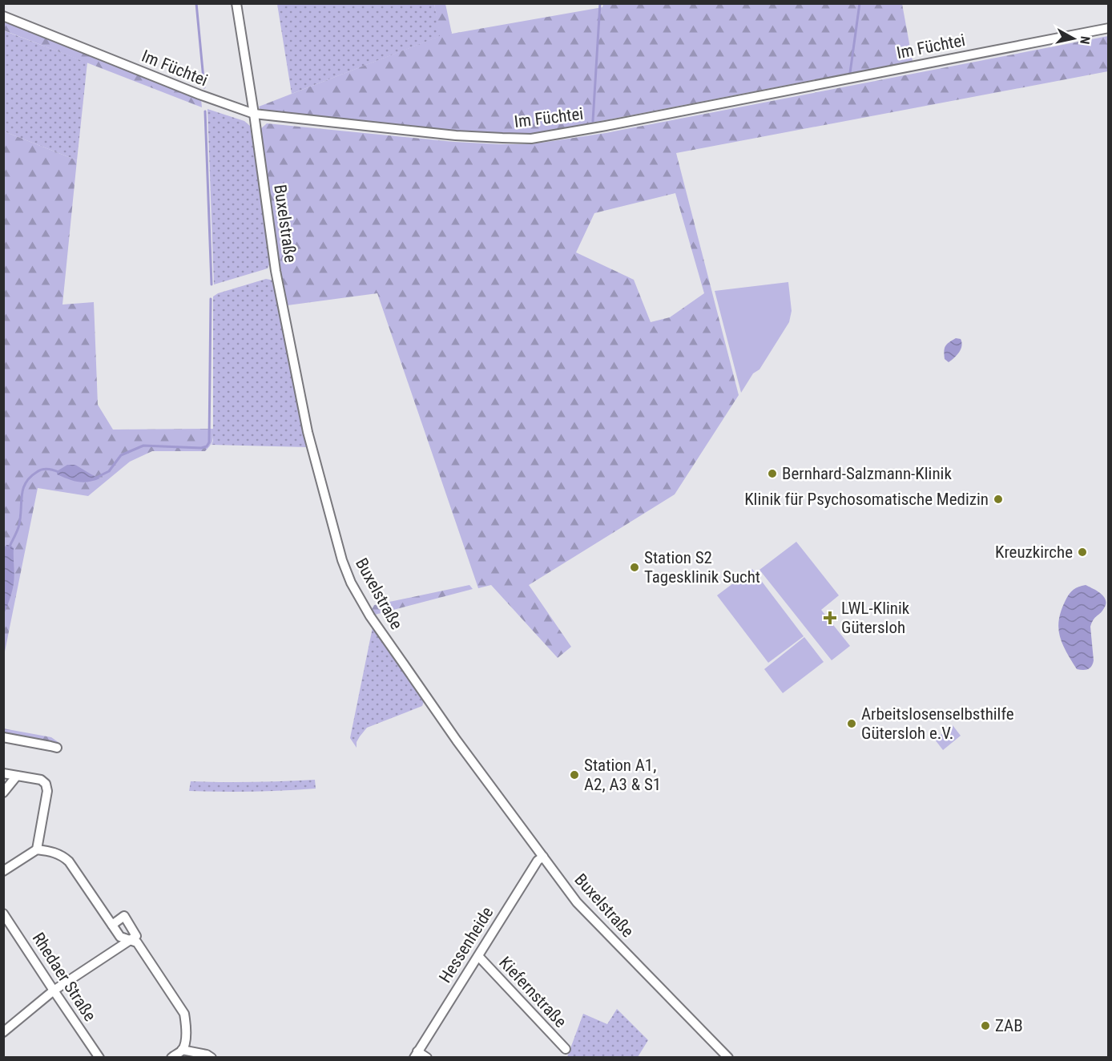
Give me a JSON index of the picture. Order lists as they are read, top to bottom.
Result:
{
  "streets": {
    "street": [
      "Im Füchtei",
      "Buxelstraße",
      "Hessenheide",
      "Rhedaer Straße",
      "Kiefernstraße"
    ]
  },
  "crossings": [
    ["Im Füchtei", "Buxelstraße"],
    ["Buxelstraße", "Hessenheide"],
    ["Hessenheide", "Kiefernstraße"]
  ],
  "places": {
    "other": [
      "Bernhard-Salzmann-Klinik",
      "Klinik für Psychosomatische Medizin",
      "Kreuzkirche",
      "Station S2 Tagesklinik Sucht",
      "Arbeitslosenselbsthilfe Gütersloh e.V.",
      "Station A1, A2, A3 & S1",
      "ZAB"
    ],
    "health": ["LWL-Klinik Gütersloh"]
  },
  "north": "right"
}
